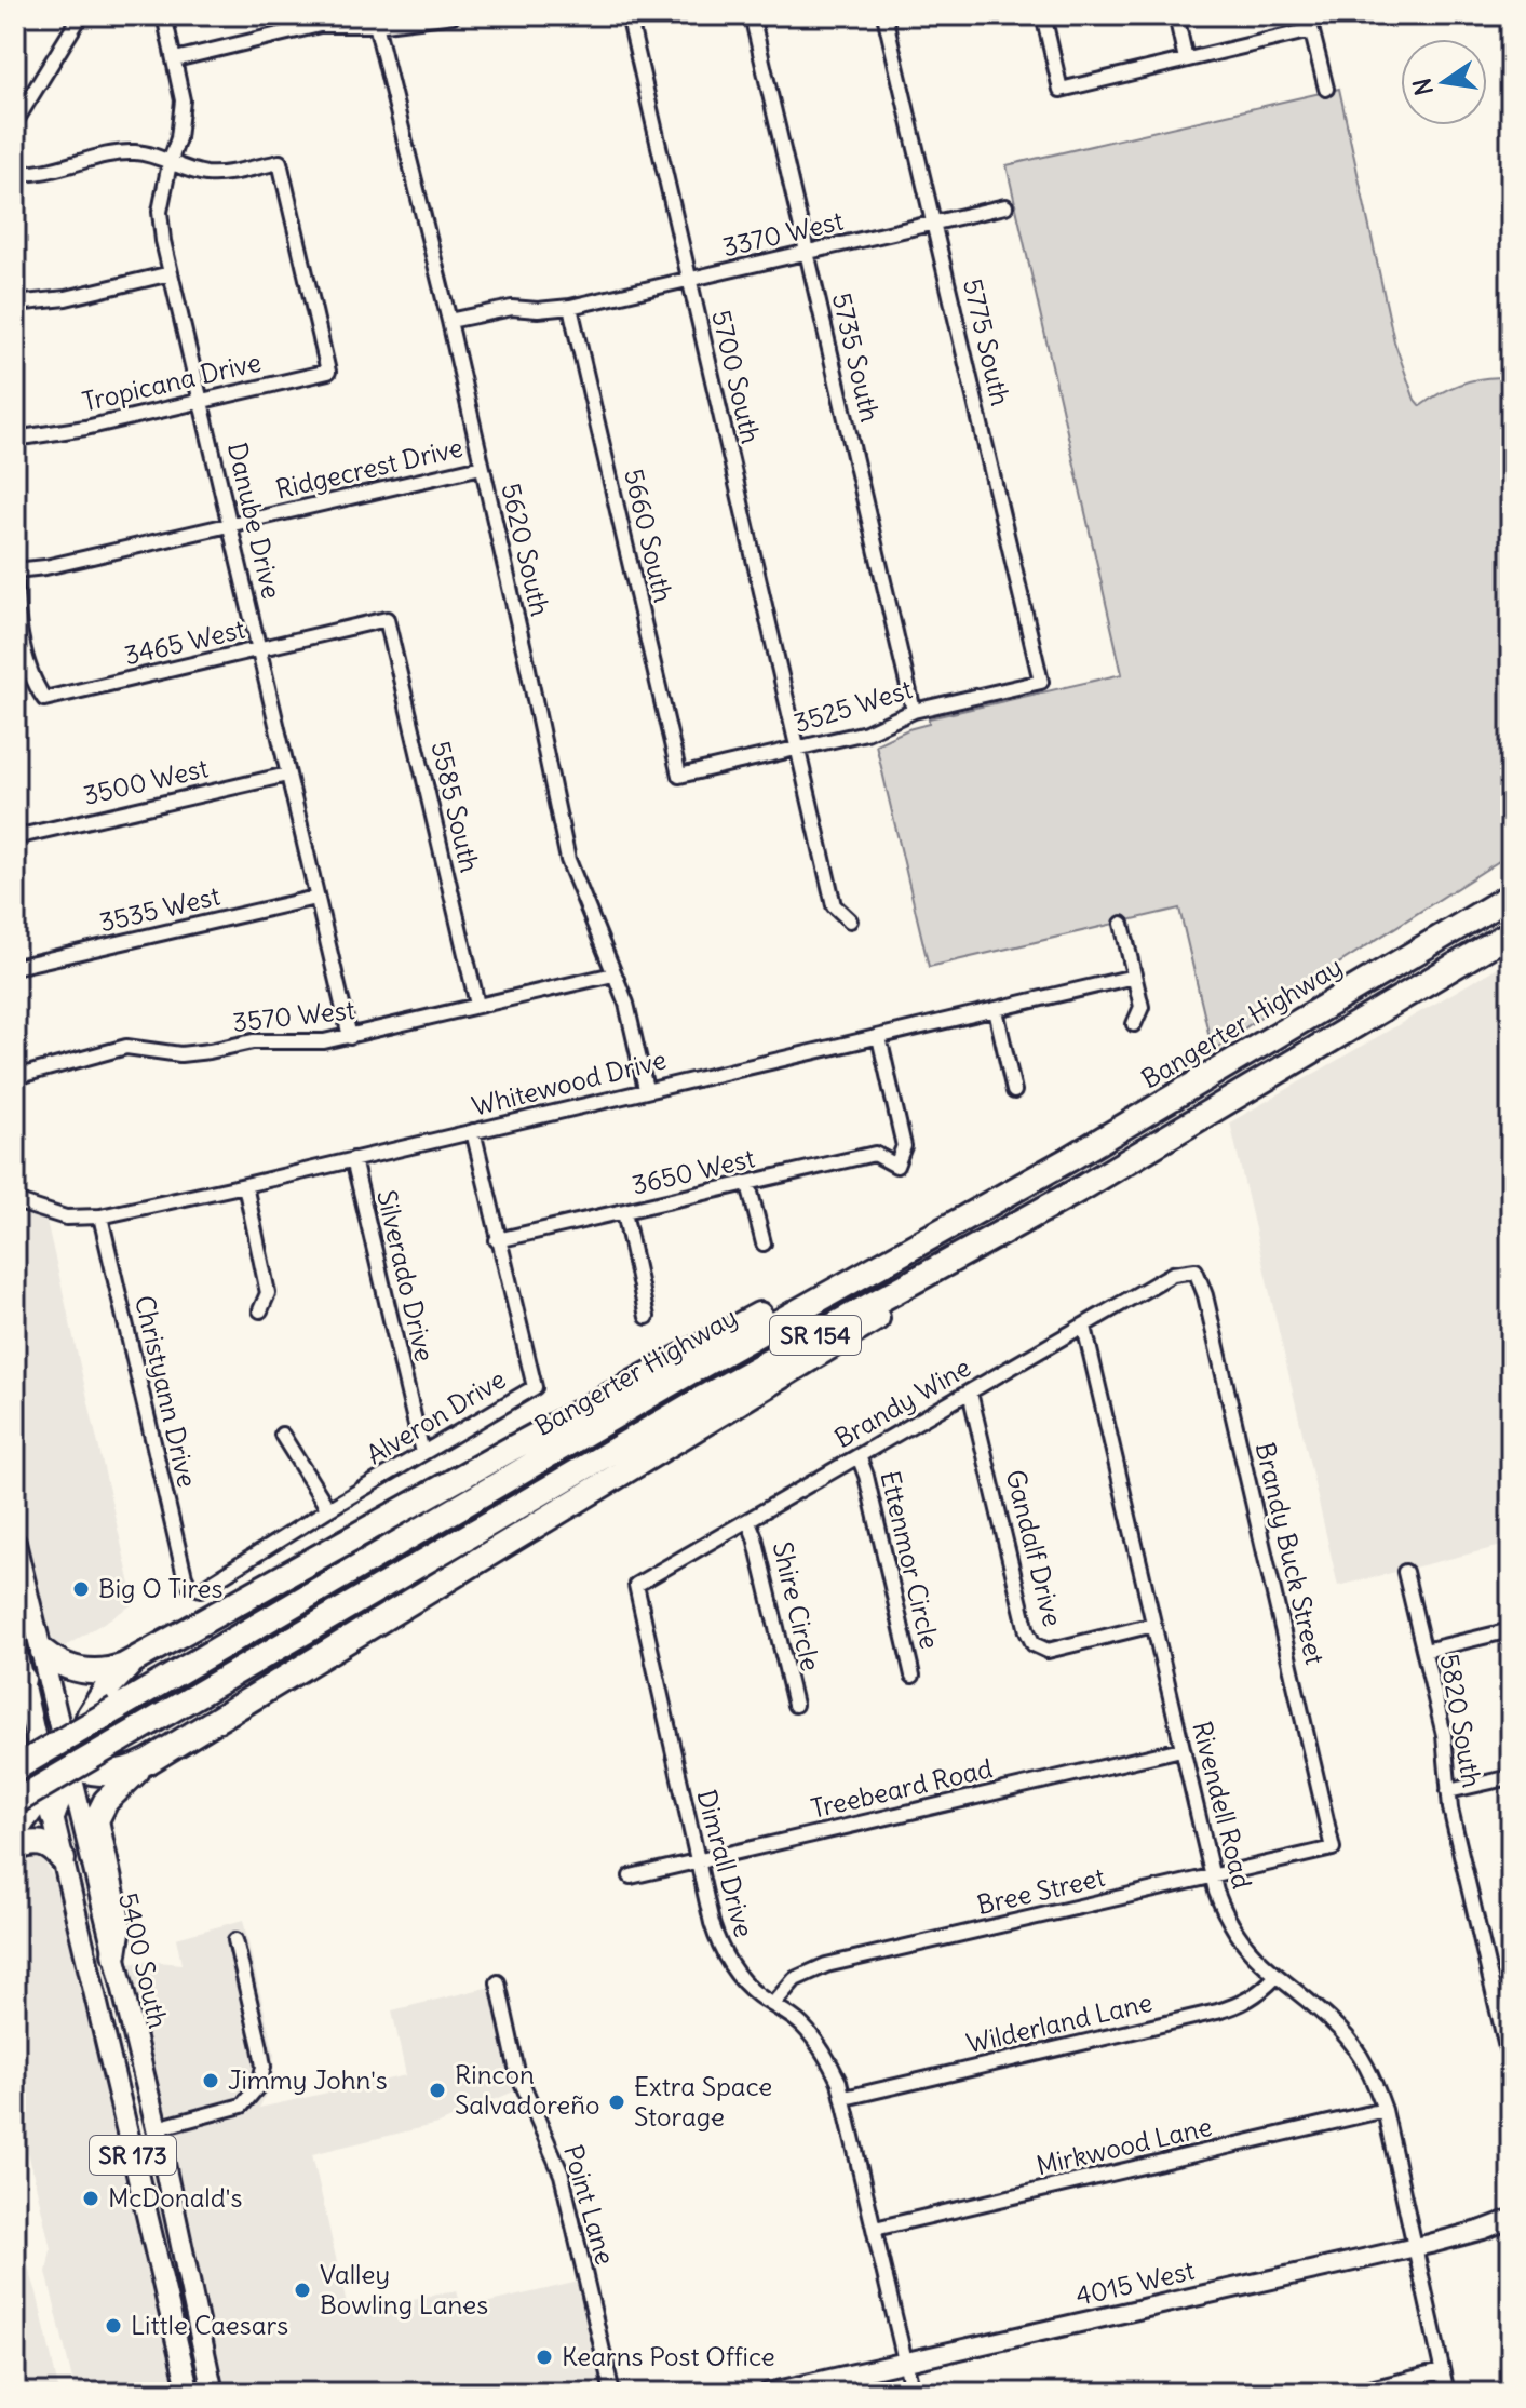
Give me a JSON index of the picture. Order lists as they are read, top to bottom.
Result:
{
  "streets": {
    "highway": ["Bangerter Highway", "SR 154"],
    "main road": ["5400 South", "SR 173"],
    "street": [
      "3370 West",
      "5775 South",
      "5735 South",
      "5700 South",
      "Tropicana Drive",
      "Ridgecrest Drive",
      "Danube Drive",
      "5660 South",
      "5620 South",
      "3465 West",
      "3525 West",
      "3500 West",
      "5585 South",
      "3535 West",
      "3570 West",
      "Whitewood Drive",
      "3650 West",
      "Silverado Drive",
      "Christyann Drive",
      "Brandy Wine",
      "Alveron Drive",
      "Gandalf Drive",
      "Brandy Buck Street",
      "Ettenmor Circle",
      "Shire Circle",
      "5820 South",
      "Treebeard Road",
      "Rivendell Road",
      "Dimrall Drive",
      "Bree Street",
      "Wilderland Lane",
      "Mirkwood Lane",
      "Point Lane",
      "4015 West"
    ]
  },
  "crossings": [
    ["3370 West", "5775 South"],
    ["3370 West", "5735 South"],
    ["3370 West", "5700 South"],
    ["3370 West", "5660 South"],
    ["3370 West", "5620 South"],
    ["5775 South", "3525 West"],
    ["5735 South", "3525 West"],
    ["5700 South", "3525 West"],
    ["Tropicana Drive", "Danube Drive"],
    ["Ridgecrest Drive", "Danube Drive"],
    ["Ridgecrest Drive", "5620 South"],
    ["Ridgecrest Drive", "3465 West"],
    ["Danube Drive", "3465 West"],
    ["Danube Drive", "3500 West"],
    ["Danube Drive", "3535 West"],
    ["Danube Drive", "3570 West"],
    ["5660 South", "3525 West"],
    ["5620 South", "3570 West"],
    ["5620 South", "Whitewood Drive"],
    ["3465 West", "5585 South"],
    ["5585 South", "3570 West"],
    ["Whitewood Drive", "3650 West"],
    ["Whitewood Drive", "Silverado Drive"],
    ["Whitewood Drive", "Christyann Drive"],
    ["Whitewood Drive", "Alveron Drive"],
    ["3650 West", "Alveron Drive"],
    ["Silverado Drive", "Alveron Drive"],
    ["Christyann Drive", "Alveron Drive"],
    ["Brandy Wine", "Gandalf Drive"],
    ["Brandy Wine", "Brandy Buck Street"],
    ["Brandy Wine", "Ettenmor Circle"],
    ["Brandy Wine", "Shire Circle"],
    ["Brandy Wine", "Rivendell Road"],
    ["Brandy Wine", "Dimrall Drive"],
    ["Gandalf Drive", "Rivendell Road"],
    ["Brandy Buck Street", "Bree Street"],
    ["Treebeard Road", "Rivendell Road"],
    ["Treebeard Road", "Dimrall Drive"],
    ["Rivendell Road", "Bree Street"],
    ["Rivendell Road", "Wilderland Lane"],
    ["Rivendell Road", "Mirkwood Lane"],
    ["Rivendell Road", "4015 West"],
    ["Dimrall Drive", "Bree Street"],
    ["Dimrall Drive", "Wilderland Lane"],
    ["Dimrall Drive", "Mirkwood Lane"],
    ["Dimrall Drive", "4015 West"]
  ],
  "places": [
    "Big O Tires",
    "Jimmy John's",
    "Rincon Salvadoreño",
    "Extra Space Storage",
    "McDonald's",
    "Valley Bowling Lanes",
    "Little Caesars",
    "Kearns Post Office"
  ],
  "north": "left"
}
